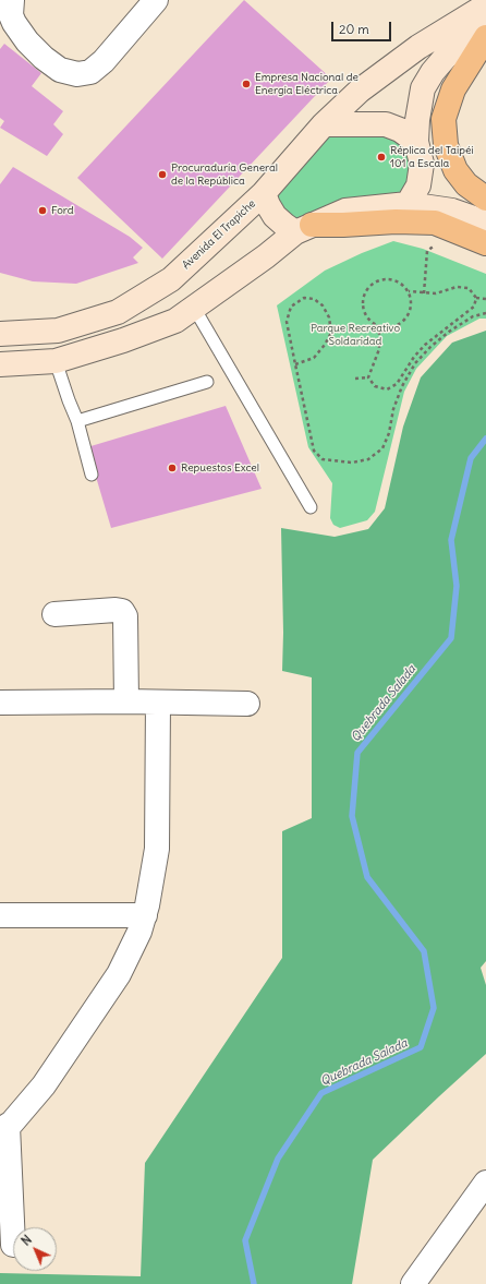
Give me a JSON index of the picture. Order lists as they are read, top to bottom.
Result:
{
  "streets": {
    "main road": ["Avenida El Trapiche"]
  },
  "water": ["Quebrada Salada"],
  "parks": ["Parque Recreativo Soldaridad"],
  "places": [
    "Empresa Nacional de Energía Eléctrica",
    "Réplica del Taipéi 101 a Escala",
    "Procuraduría General de la República",
    "Ford",
    "Repuestos Excel"
  ],
  "scale_bar": "20 m",
  "north": "top left"
}
